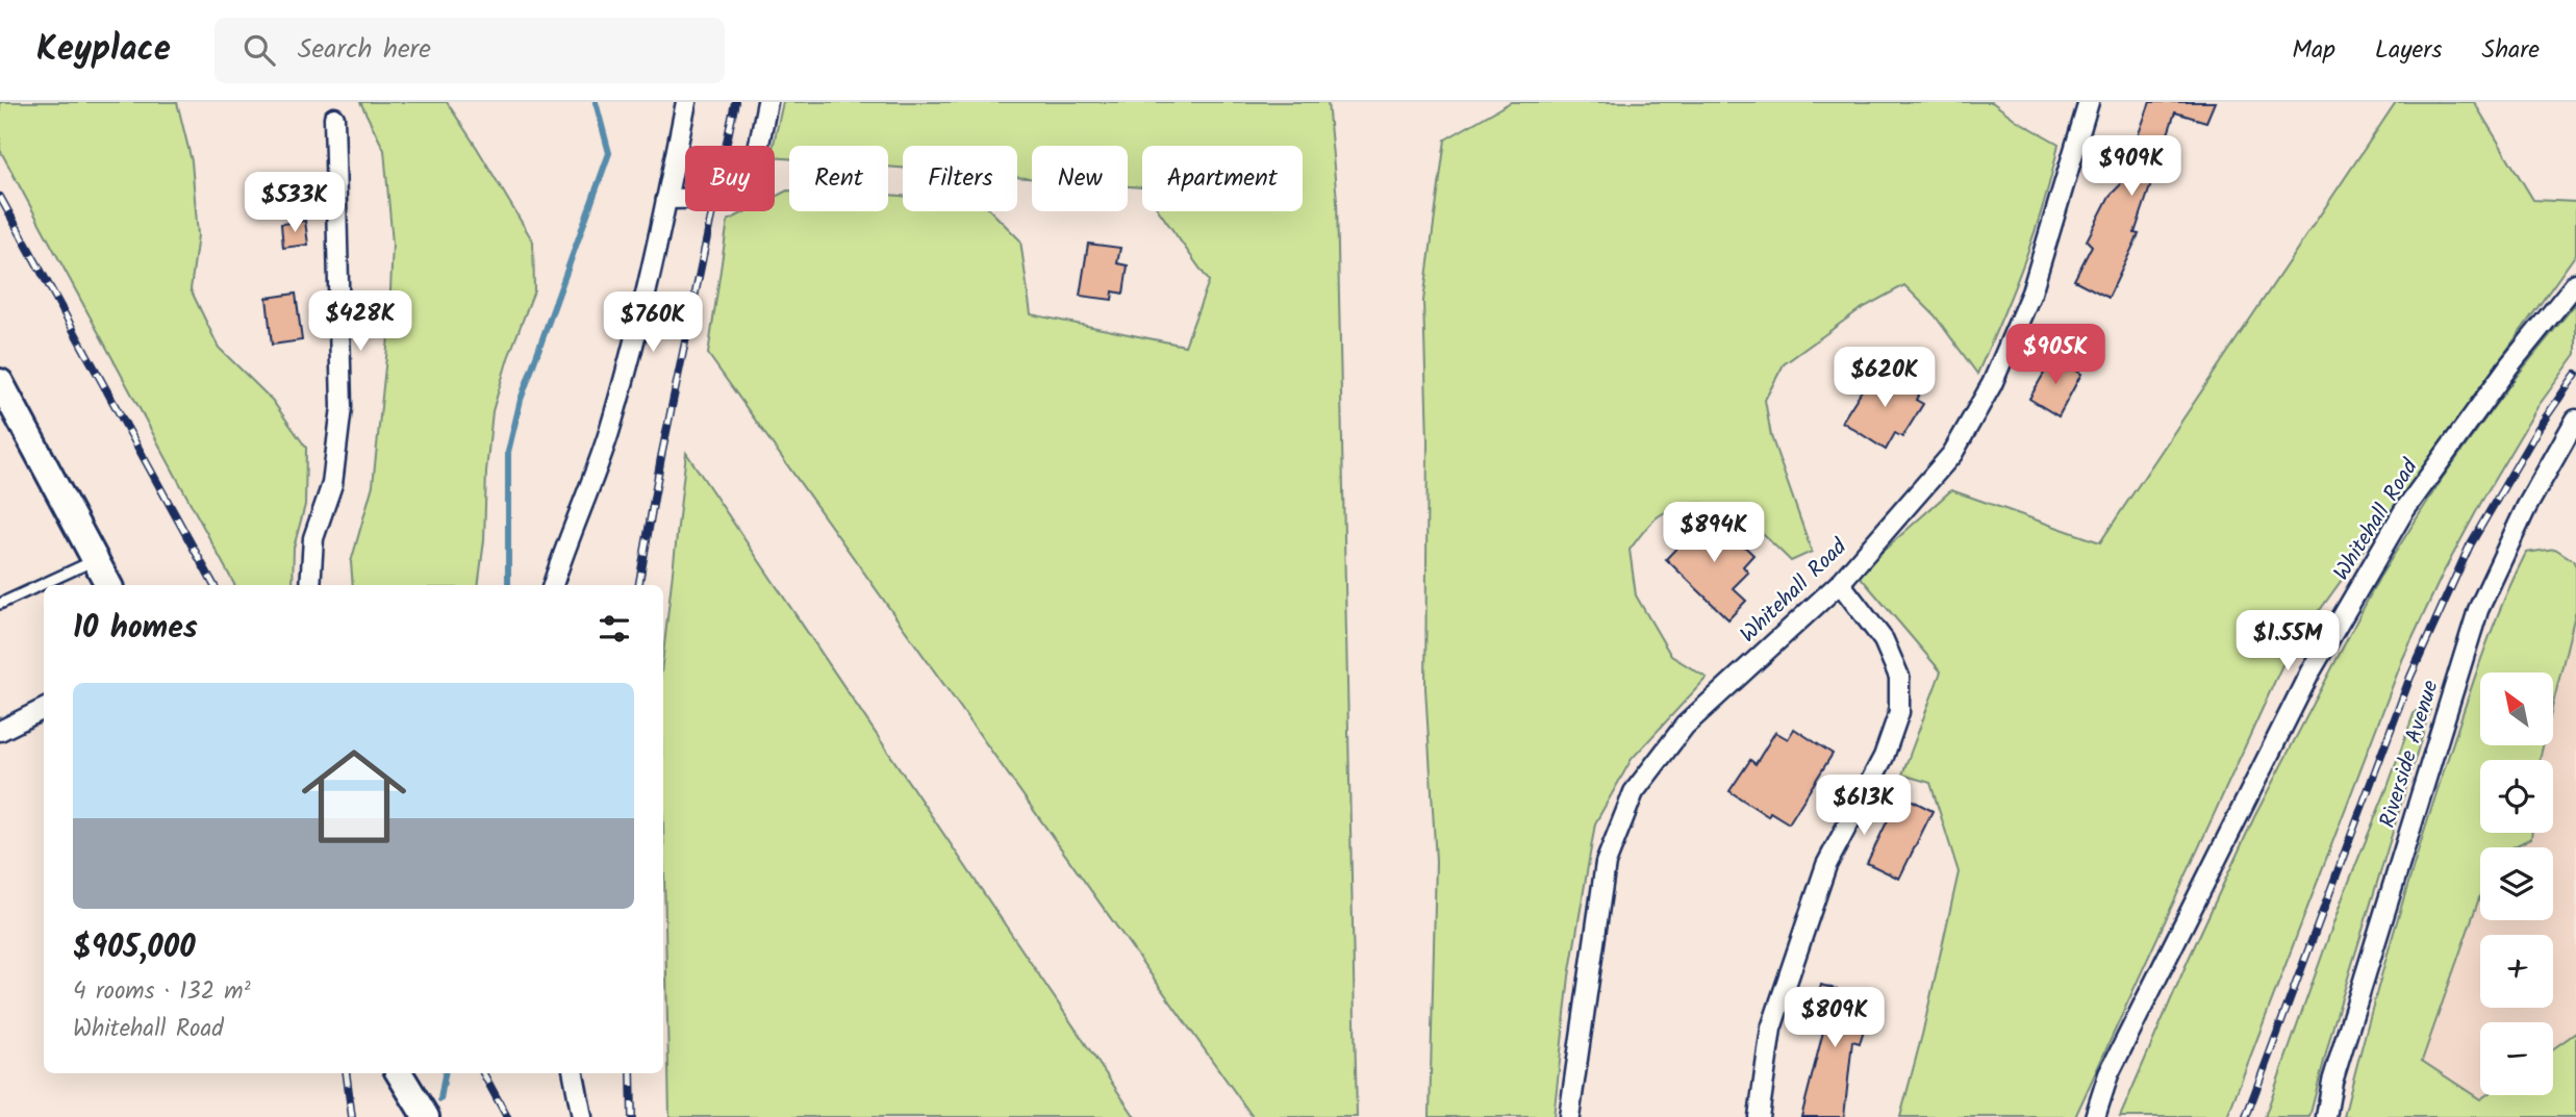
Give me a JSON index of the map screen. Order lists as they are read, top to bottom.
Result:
{
  "streets": {
    "street": ["Whitehall Road", "Riverside Avenue"]
  },
  "north": "top left",
  "page": {
    "header": "Keyplace",
    "search": "Search here",
    "nav": ["Map", "Layers", "Share"],
    "price": [
      "$909K",
      "$533K",
      "$428K",
      "$760K",
      "$905K",
      "$620K",
      "$894K",
      "$1.55M",
      "$613K",
      "$809K"
    ],
    "chip": [
      "Buy",
      "Rent",
      "Filters",
      "New",
      "Apartment"
    ],
    "heading": "10 homes",
    "map_buttons": ["+", "−"],
    "list": [
      {
        "name": "$905,000",
        "note": "4 rooms · 132 m² · Whitehall Road"
      }
    ]
  }
}
